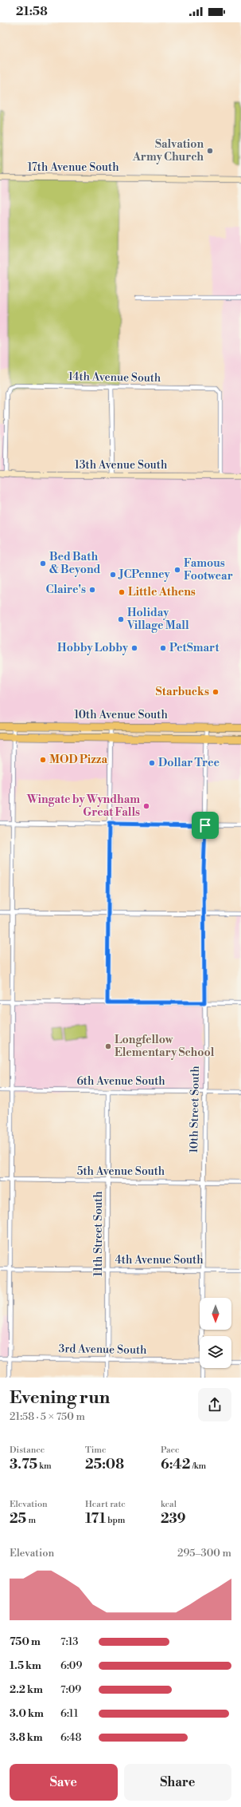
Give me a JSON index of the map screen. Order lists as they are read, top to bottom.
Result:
{
  "streets": {
    "highway": ["10th Avenue South"],
    "street": [
      "17th Avenue South",
      "14th Avenue South",
      "13th Avenue South",
      "6th Avenue South",
      "10th Street South",
      "5th Avenue South",
      "11th Street South",
      "4th Avenue South",
      "3rd Avenue South"
    ]
  },
  "crossings": [
    ["14th Avenue South", "13th Avenue South"],
    ["10th Avenue South", "10th Street South"],
    ["6th Avenue South", "10th Street South"],
    ["6th Avenue South", "11th Street South"],
    ["10th Street South", "5th Avenue South"],
    ["10th Street South", "4th Avenue South"],
    ["5th Avenue South", "11th Street South"],
    ["11th Street South", "4th Avenue South"],
    ["11th Street South", "3rd Avenue South"]
  ],
  "places": [
    "Salvation Army Church",
    "Bed Bath & Beyond",
    "Famous Footwear",
    "JCPenney",
    "Claire's",
    "Little Athens",
    "Holiday Village Mall",
    "Hobby Lobby",
    "PetSmart",
    "Starbucks",
    "MOD Pizza",
    "Dollar Tree",
    "Wingate by Wyndham Great Falls",
    "Longfellow Elementary School"
  ],
  "north": "bottom",
  "page": {
    "status": "21:58",
    "heading": ["Evening run", "21:58 · 5 × 750 m"],
    "stats": [
      ["Distance", "3.75 km"],
      ["Time", "25:08"],
      ["Pace", "6:42 /km"],
      ["Elevation", "25 m"],
      ["Heart rate", "171 bpm"],
      ["kcal", "239"]
    ],
    "chart": ["Elevation", "295–300 m"],
    "list": [
      {
        "name": "750 m",
        "note": "7:13"
      },
      {
        "name": "1.5 km",
        "note": "6:09"
      },
      {
        "name": "2.2 km",
        "note": "7:09"
      },
      {
        "name": "3.0 km",
        "note": "6:11"
      },
      {
        "name": "3.8 km",
        "note": "6:48"
      }
    ],
    "buttons": ["Save", "Share"]
  }
}
